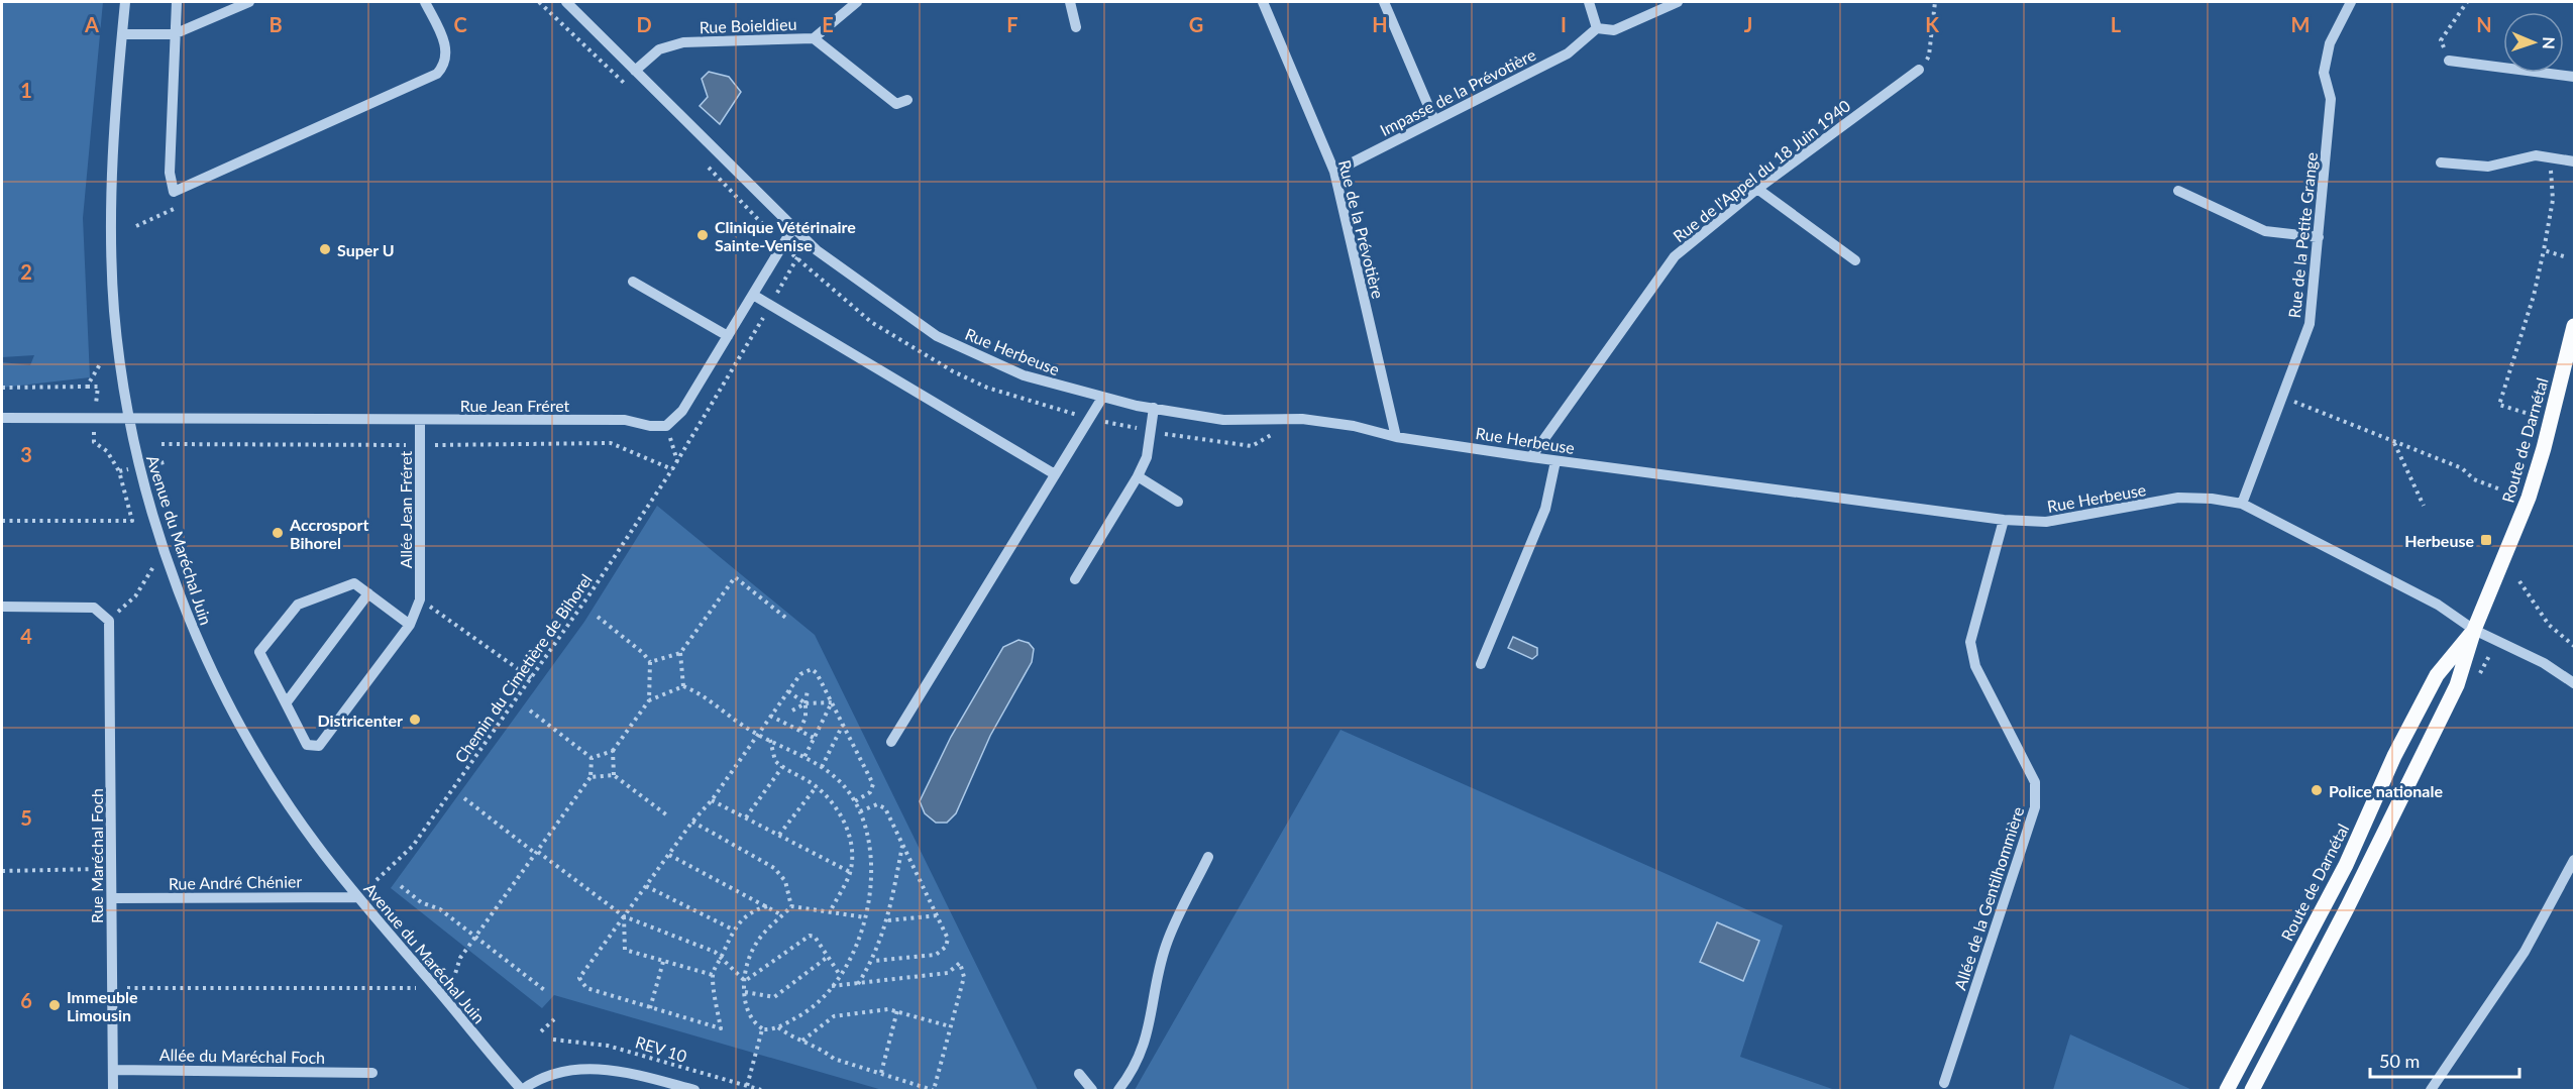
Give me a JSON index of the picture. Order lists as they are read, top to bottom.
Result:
{
  "streets": {
    "main road": ["Route de Darnétal"],
    "street": [
      "Rue Boieldieu",
      "Impasse de la Prévotière",
      "Rue de l'Appel du 18 Juin 1940",
      "Rue de la Prévotière",
      "Rue de la Petite Grange",
      "Rue Herbeuse",
      "Rue Jean Fréret",
      "Allée Jean Fréret",
      "Avenue du Maréchal Juin",
      "Rue Maréchal Foch",
      "Rue André Chénier",
      "Allée de la Gentilhommière",
      "Allée du Maréchal Foch"
    ],
    "path": ["Chemin du Cimetière de Bihorel", "REV 10"]
  },
  "crossings": [
    ["Rue Boieldieu", "Rue Herbeuse"],
    ["Impasse de la Prévotière", "Rue de la Prévotière"],
    ["Rue de l'Appel du 18 Juin 1940", "Rue Herbeuse"],
    ["Rue de la Prévotière", "Rue Herbeuse"],
    ["Rue de la Petite Grange", "Rue Herbeuse"],
    ["Rue Herbeuse", "Route de Darnétal"],
    ["Rue Herbeuse", "Chemin du Cimetière de Bihorel"],
    ["Rue Herbeuse", "Allée de la Gentilhommière"],
    ["Rue Jean Fréret", "Allée Jean Fréret"],
    ["Rue Jean Fréret", "Avenue du Maréchal Juin"],
    ["Avenue du Maréchal Juin", "Rue André Chénier"],
    ["Rue Maréchal Foch", "Rue André Chénier"],
    ["Rue Maréchal Foch", "Allée du Maréchal Foch"]
  ],
  "places": {
    "other": [
      "Clinique Vétérinaire Sainte-Venise",
      "Super U",
      "Accrosport Bihorel",
      "Districenter",
      "Police nationale",
      "Immeuble Limousin"
    ],
    "transit": ["Herbeuse"]
  },
  "scale_bar": "50 m",
  "north": "right",
  "grid": {
    "columns": [
      "A",
      "B",
      "C",
      "D",
      "E",
      "F",
      "G",
      "H",
      "I",
      "J",
      "K",
      "L",
      "M",
      "N"
    ],
    "rows": [
      "1",
      "2",
      "3",
      "4",
      "5",
      "6"
    ]
  }
}
